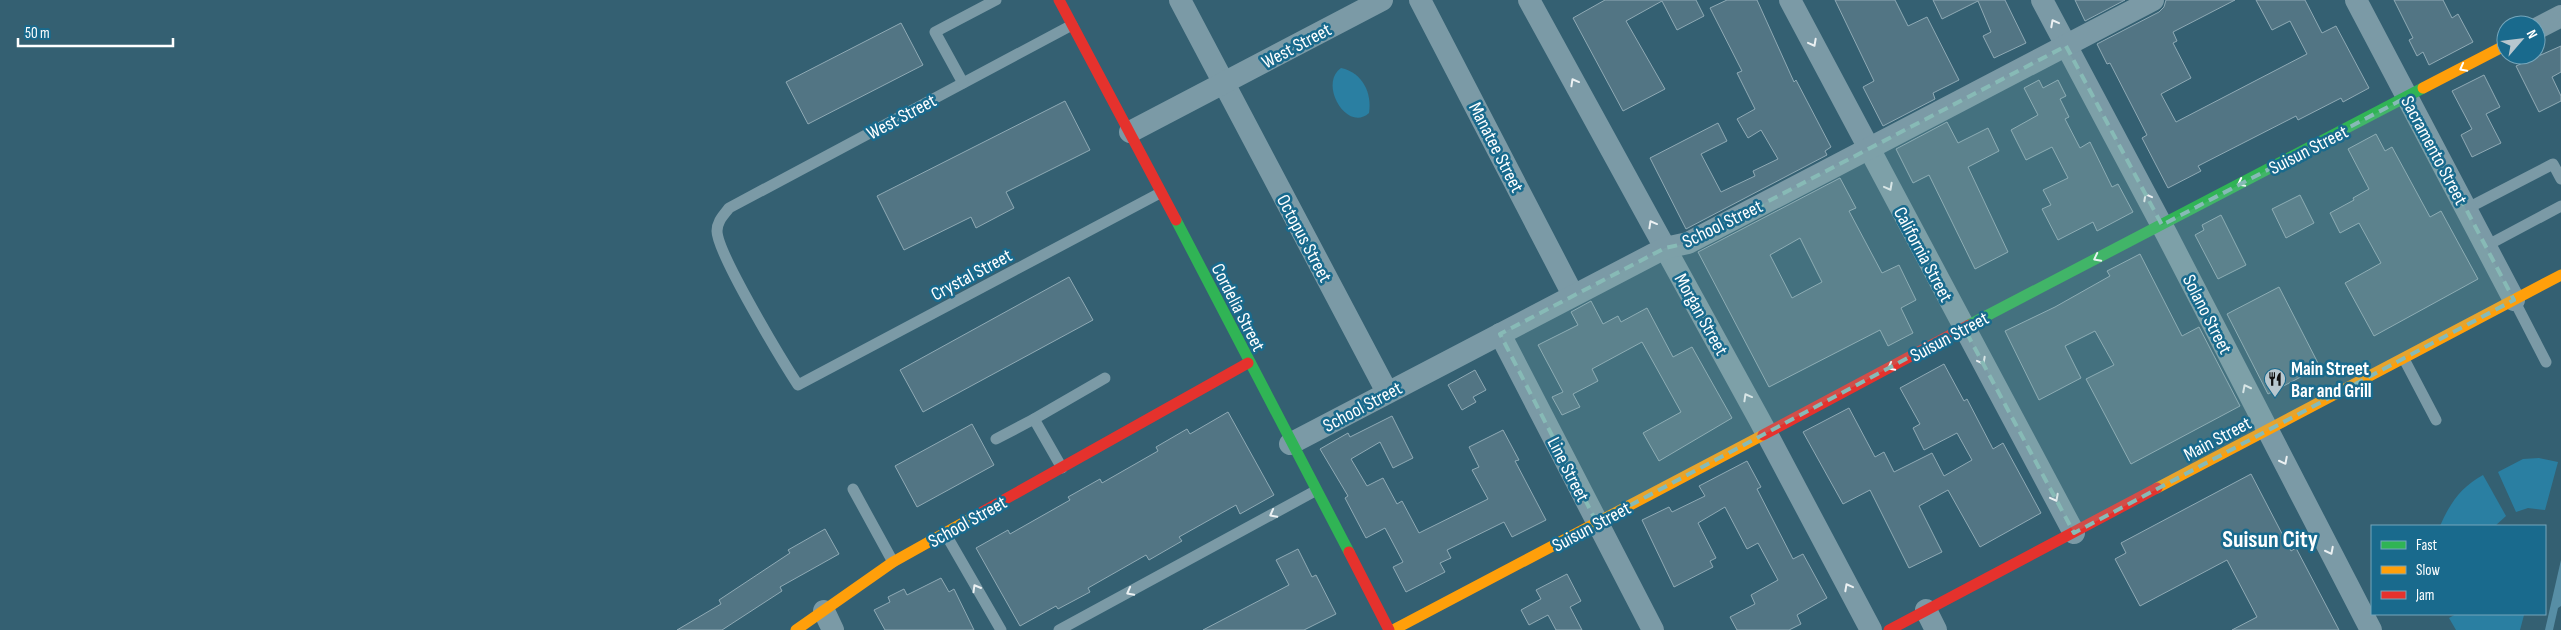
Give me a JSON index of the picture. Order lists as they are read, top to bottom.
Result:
{
  "streets": {
    "street": [
      "West Street",
      "Manatee Street",
      "Suisun Street",
      "Sacramento Street",
      "School Street",
      "Octopus Street",
      "California Street",
      "Cordelia Street",
      "Morgan Street",
      "Solano Street",
      "Main Street",
      "Line Street"
    ],
    "lane": ["Crystal Street"]
  },
  "crossings": [
    ["West Street", "Octopus Street"],
    ["West Street", "Crystal Street"],
    ["West Street", "Cordelia Street"],
    ["Manatee Street", "School Street"],
    ["Suisun Street", "Sacramento Street"],
    ["Suisun Street", "California Street"],
    ["Suisun Street", "Morgan Street"],
    ["Suisun Street", "Solano Street"],
    ["Suisun Street", "Line Street"],
    ["Sacramento Street", "Main Street"],
    ["School Street", "Octopus Street"],
    ["School Street", "California Street"],
    ["School Street", "Cordelia Street"],
    ["School Street", "Morgan Street"],
    ["School Street", "Solano Street"],
    ["School Street", "Line Street"],
    ["California Street", "Main Street"],
    ["Crystal Street", "Cordelia Street"],
    ["Solano Street", "Main Street"]
  ],
  "one_way": ["Suisun Street", "California Street", "Morgan Street"],
  "districts": ["Suisun City"],
  "places": {
    "restaurant": ["Main Street Bar and Grill"]
  },
  "legend": ["Fast", "Slow", "Jam"],
  "scale_bar": "50 m",
  "north": "top right"
}
